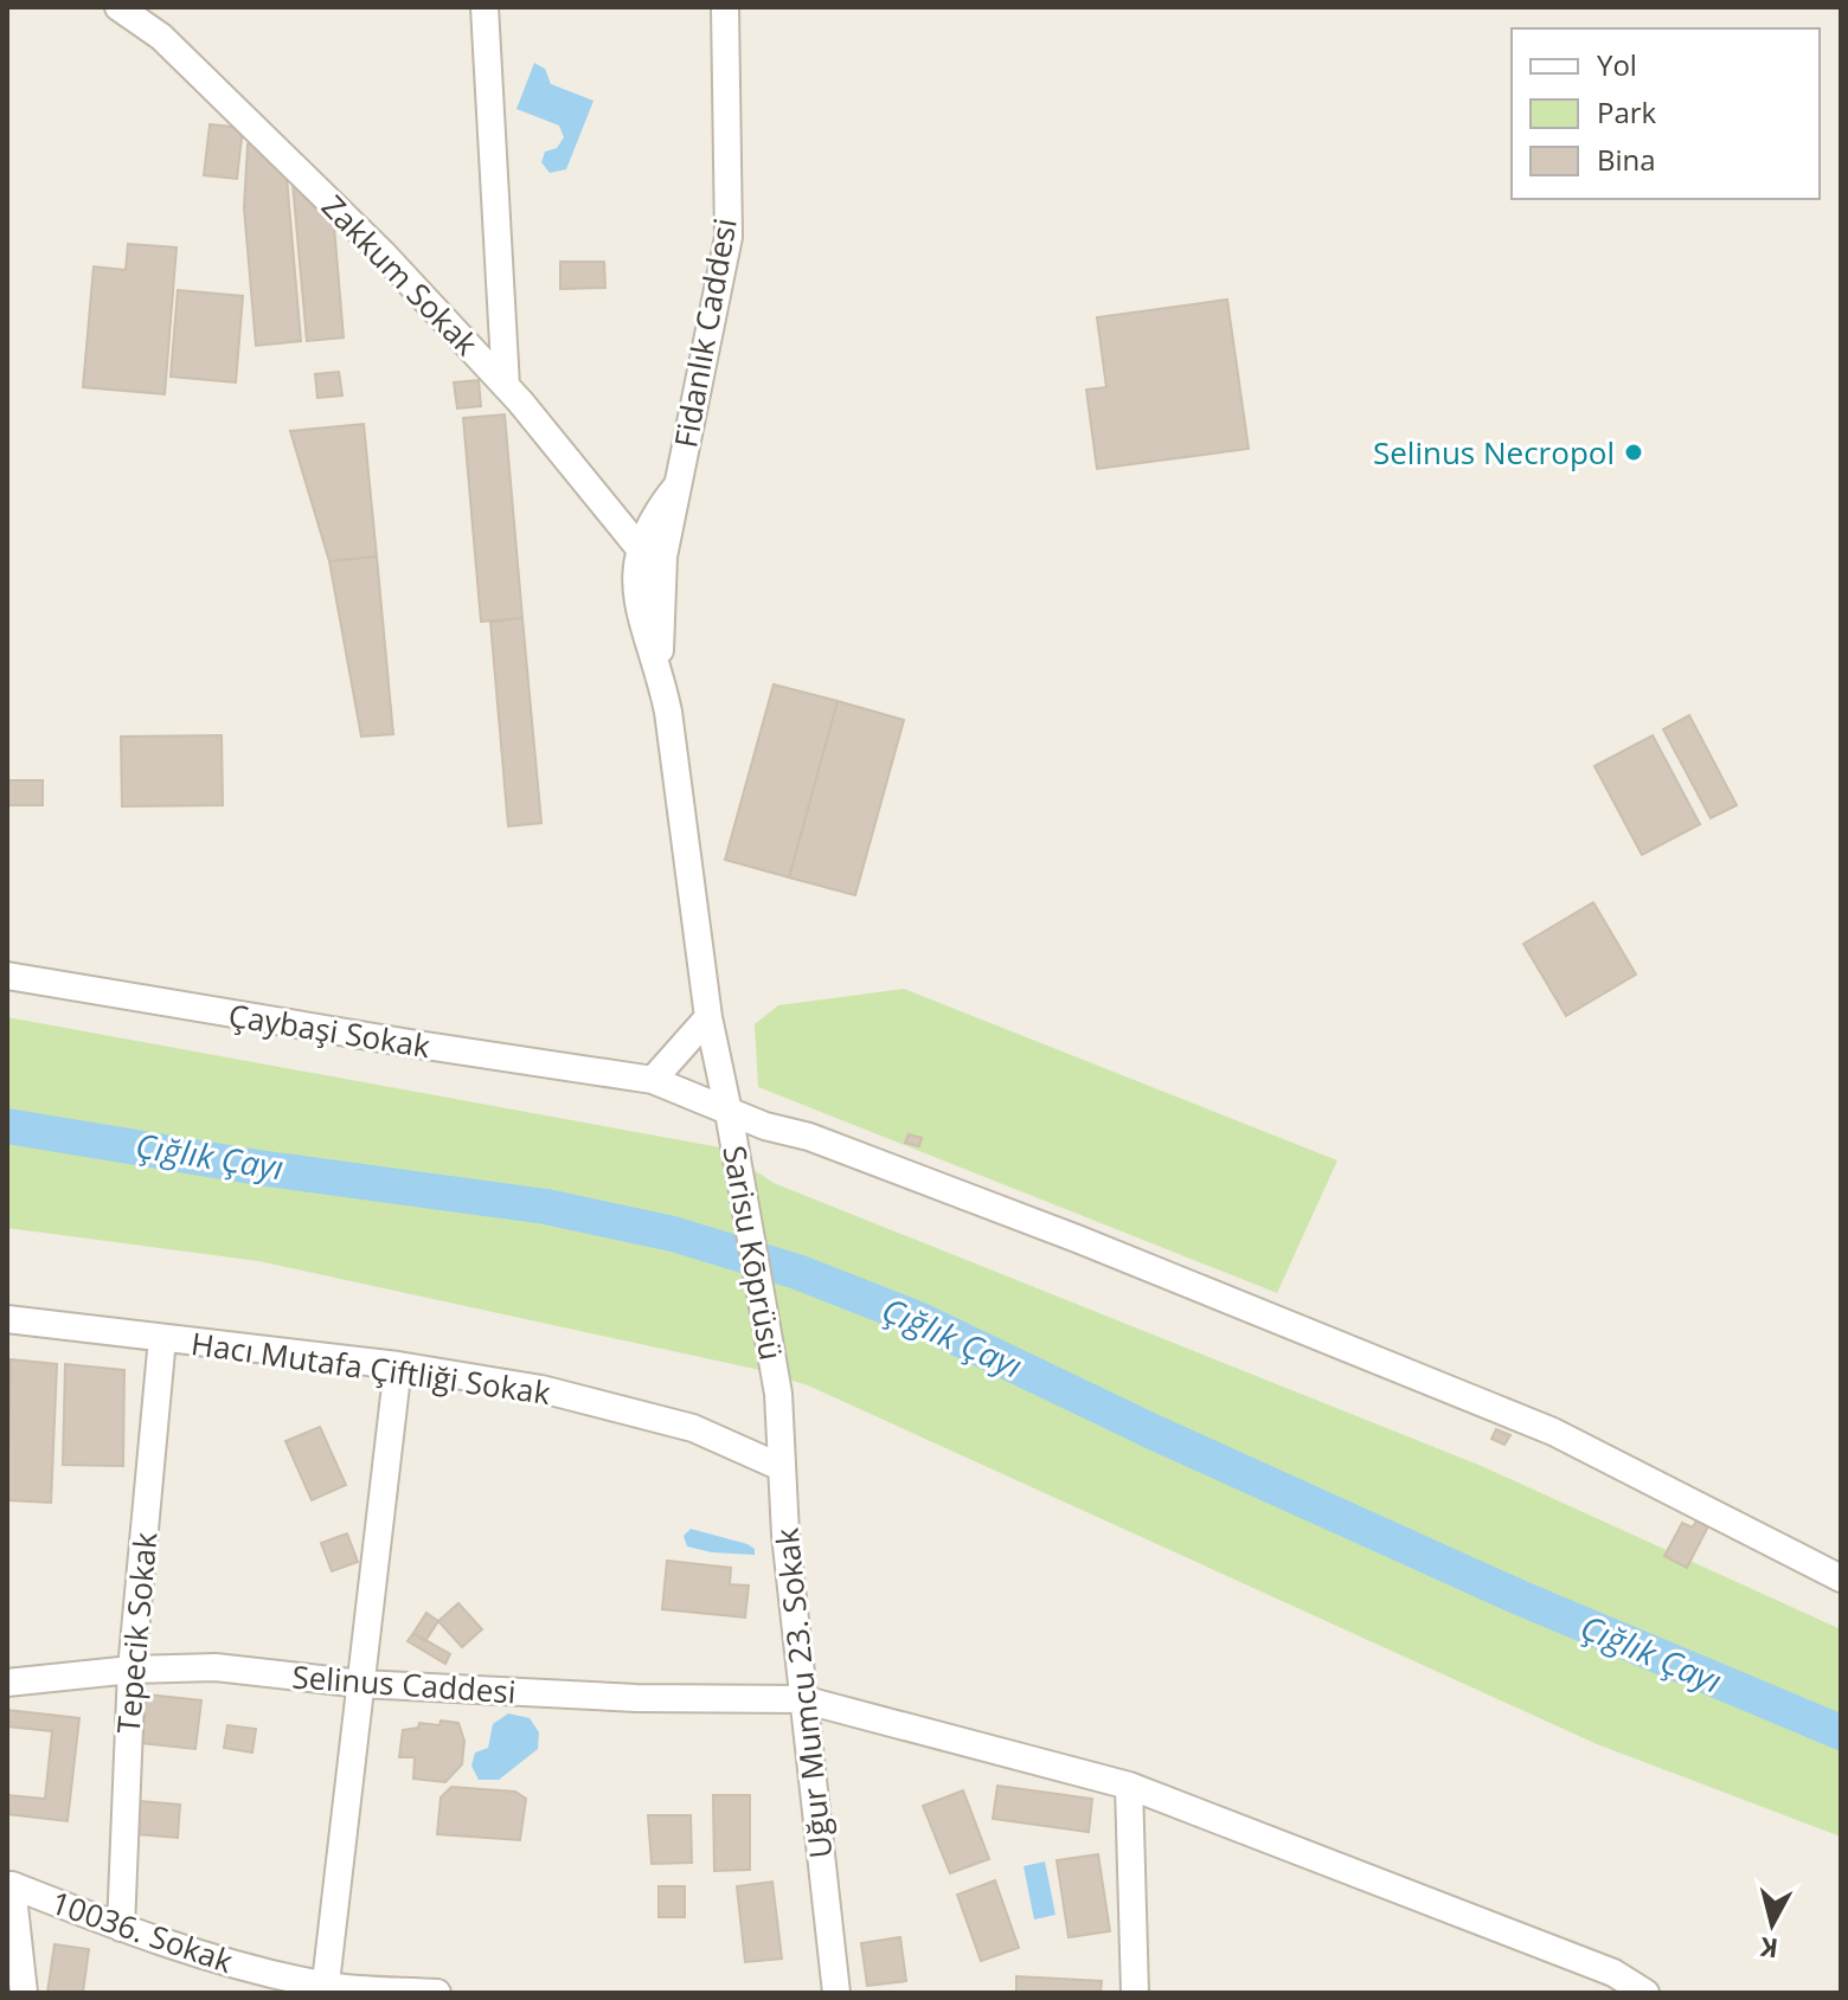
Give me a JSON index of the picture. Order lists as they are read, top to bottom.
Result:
{
  "streets": {
    "street": [
      "Zakkum Sokak",
      "Fidanlık Caddesi",
      "Çaybaşi Sokak",
      "Sarisu Kōprüsü",
      "Hacı Mutafa Çiftliği Sokak",
      "Tepecik Sokak",
      "Selinus Caddesi",
      "Uğur Mumcu 23. Sokak",
      "10036. Sokak"
    ]
  },
  "crossings": [
    ["Zakkum Sokak", "Fidanlık Caddesi"],
    ["Fidanlık Caddesi", "Çaybaşi Sokak"],
    ["Fidanlık Caddesi", "Sarisu Kōprüsü"],
    ["Çaybaşi Sokak", "Sarisu Kōprüsü"],
    ["Sarisu Kōprüsü", "Uğur Mumcu 23. Sokak"],
    ["Hacı Mutafa Çiftliği Sokak", "Tepecik Sokak"],
    ["Hacı Mutafa Çiftliği Sokak", "Uğur Mumcu 23. Sokak"],
    ["Tepecik Sokak", "Selinus Caddesi"],
    ["Tepecik Sokak", "10036. Sokak"],
    ["Selinus Caddesi", "Uğur Mumcu 23. Sokak"]
  ],
  "water": ["Çığlık Çayı"],
  "places": ["Selinus Necropol"],
  "legend": ["Yol", "Park", "Bina"],
  "north": "bottom"
}
